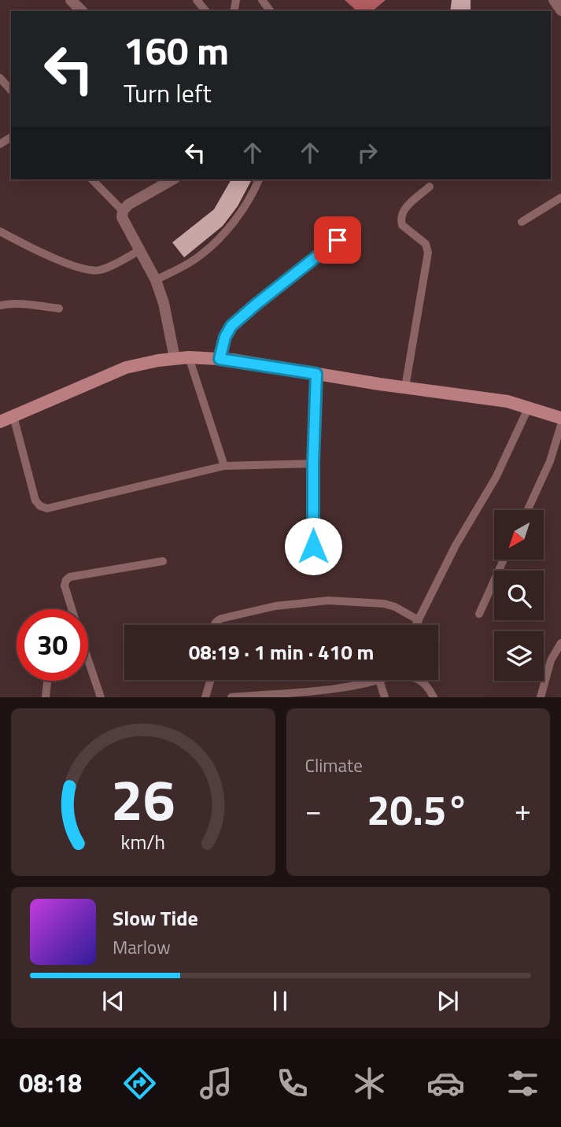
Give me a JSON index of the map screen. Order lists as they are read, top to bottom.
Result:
{
  "north": "bottom left",
  "page": {
    "turn": ["160 m", "Turn left"],
    "limit": "30",
    "trip": "08:19 · 1 min · 410 m",
    "tile": "Climate",
    "heat": ["−", "20.5°", "+"],
    "song": ["Slow Tide", "Marlow"],
    "tabs": "08:18",
    "gauge": ["26", "km/h"]
  }
}
